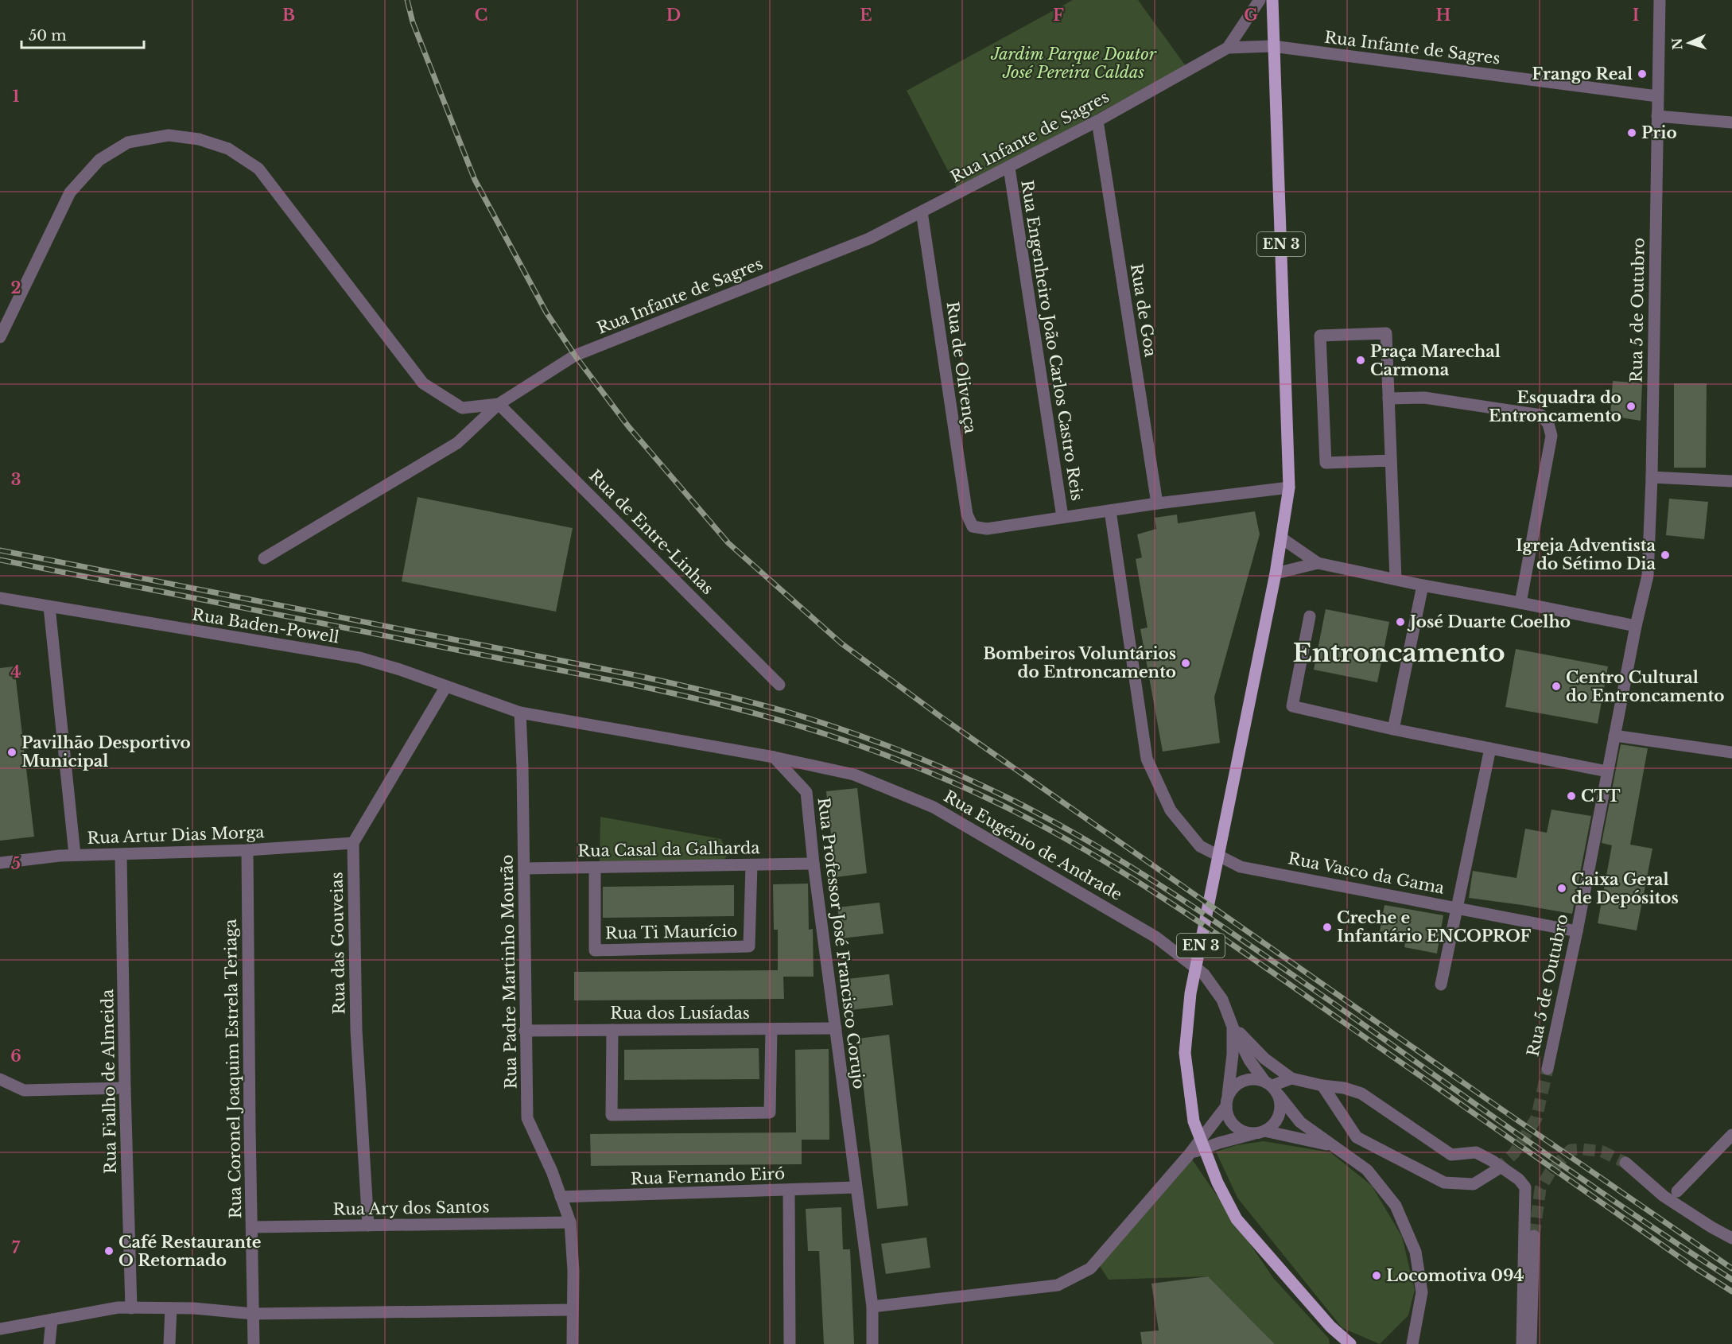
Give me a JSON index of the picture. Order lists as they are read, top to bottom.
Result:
{
  "streets": {
    "main road": ["EN 3"],
    "street": [
      "Rua Infante de Sagres",
      "Rua de Goa",
      "Rua 5 de Outubro",
      "Rua Engenheiro João Carlos Castro Reis",
      "Rua de Olivença",
      "Rua de Entre-Linhas",
      "Rua Baden-Powell",
      "Rua Artur Dias Morga",
      "Rua Eugénio de Andrade",
      "Rua Casal da Galharda",
      "Rua Vasco da Gama",
      "Rua Ti Maurício",
      "Rua das Gouveias",
      "Rua Professor José Francisco Corujo",
      "Rua Padre Martinho Mourão",
      "Rua dos Lusíadas",
      "Rua Coronel Joaquim Estrela Teriaga",
      "Rua Fialho de Almeida",
      "Rua Fernando Eiró",
      "Rua Ary dos Santos"
    ]
  },
  "crossings": [
    ["Rua Infante de Sagres", "EN 3"],
    ["Rua Infante de Sagres", "Rua de Goa"],
    ["Rua Infante de Sagres", "Rua 5 de Outubro"],
    ["Rua Infante de Sagres", "Rua Engenheiro João Carlos Castro Reis"],
    ["Rua Infante de Sagres", "Rua de Olivença"],
    ["Rua Infante de Sagres", "Rua de Entre-Linhas"],
    ["Rua 5 de Outubro", "Rua Vasco da Gama"],
    ["Rua Engenheiro João Carlos Castro Reis", "Rua de Olivença"],
    ["Rua Baden-Powell", "Rua Padre Martinho Mourão"],
    ["Rua Artur Dias Morga", "Rua das Gouveias"],
    ["Rua Artur Dias Morga", "Rua Coronel Joaquim Estrela Teriaga"],
    ["Rua Artur Dias Morga", "Rua Fialho de Almeida"],
    ["Rua Eugénio de Andrade", "Rua Professor José Francisco Corujo"],
    ["Rua Casal da Galharda", "Rua Ti Maurício"],
    ["Rua Casal da Galharda", "Rua Professor José Francisco Corujo"],
    ["Rua Casal da Galharda", "Rua Padre Martinho Mourão"],
    ["Rua das Gouveias", "Rua Ary dos Santos"],
    ["Rua Professor José Francisco Corujo", "Rua dos Lusíadas"],
    ["Rua Professor José Francisco Corujo", "Rua Fernando Eiró"],
    ["Rua Padre Martinho Mourão", "Rua dos Lusíadas"],
    ["Rua Padre Martinho Mourão", "Rua Fernando Eiró"],
    ["Rua Padre Martinho Mourão", "Rua Ary dos Santos"],
    ["Rua Coronel Joaquim Estrela Teriaga", "Rua Ary dos Santos"]
  ],
  "districts": ["Entroncamento"],
  "parks": ["Jardim Parque Doutor José Pereira Caldas"],
  "places": [
    "Frango Real",
    "Prio",
    "Praça Marechal Carmona",
    "Esquadra do Entroncamento",
    "Igreja Adventista do Sétimo Dia",
    "José Duarte Coelho",
    "Bombeiros Voluntários do Entroncamento",
    "Centro Cultural do Entroncamento",
    "Pavilhão Desportivo Municipal",
    "CTT",
    "Caixa Geral de Depósitos",
    "Creche e Infantário ENCOPROF",
    "Café Restaurante O Retornado",
    "Locomotiva 094"
  ],
  "scale_bar": "50 m",
  "north": "left",
  "grid": {
    "columns": [
      "B",
      "C",
      "D",
      "E",
      "F",
      "G",
      "H",
      "I"
    ],
    "rows": [
      "1",
      "2",
      "3",
      "4",
      "5",
      "6",
      "7"
    ]
  }
}
